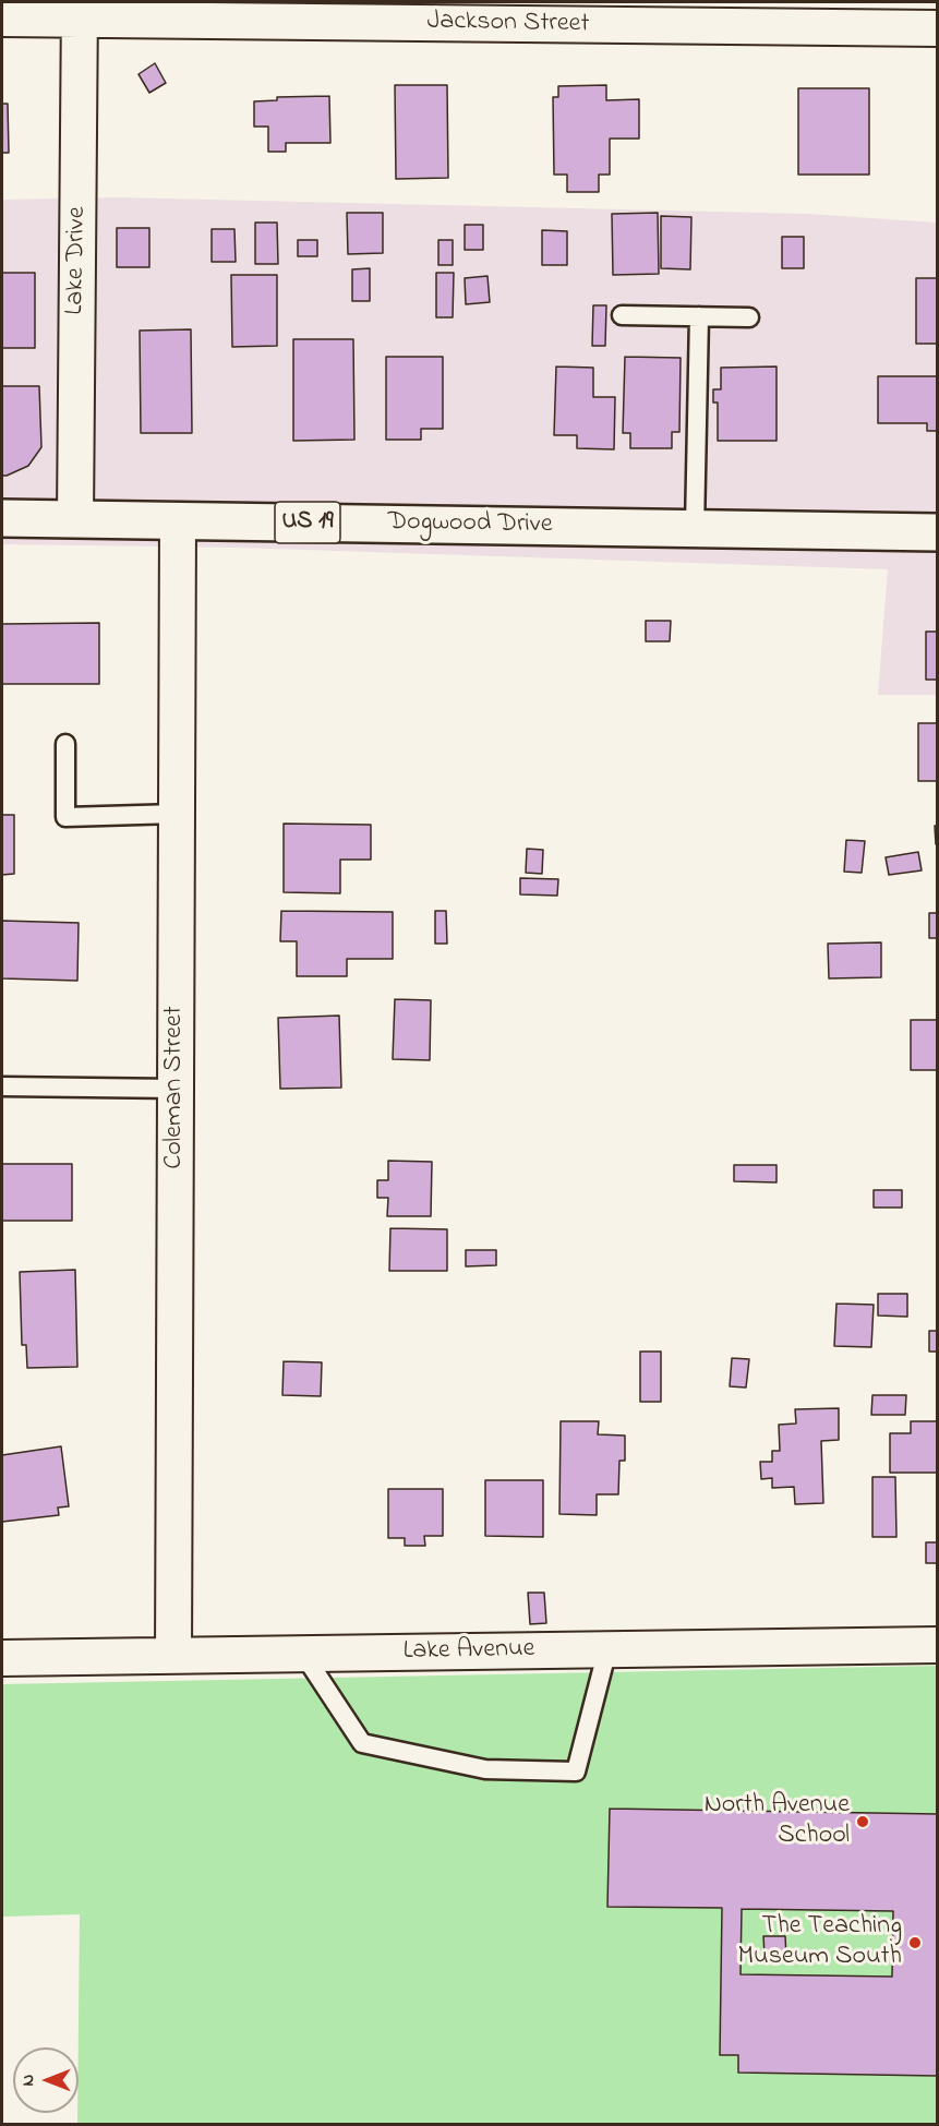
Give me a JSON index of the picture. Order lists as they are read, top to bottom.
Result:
{
  "streets": {
    "main road": ["US 19", "Dogwood Drive"],
    "street": [
      "Jackson Street",
      "Lake Drive",
      "Coleman Street",
      "Lake Avenue"
    ]
  },
  "crossings": [
    ["Jackson Street", "Lake Drive"],
    ["Lake Drive", "Dogwood Drive"],
    ["Dogwood Drive", "Coleman Street"],
    ["Coleman Street", "Lake Avenue"]
  ],
  "places": ["North Avenue School", "The Teaching Museum South"],
  "north": "left"
}
